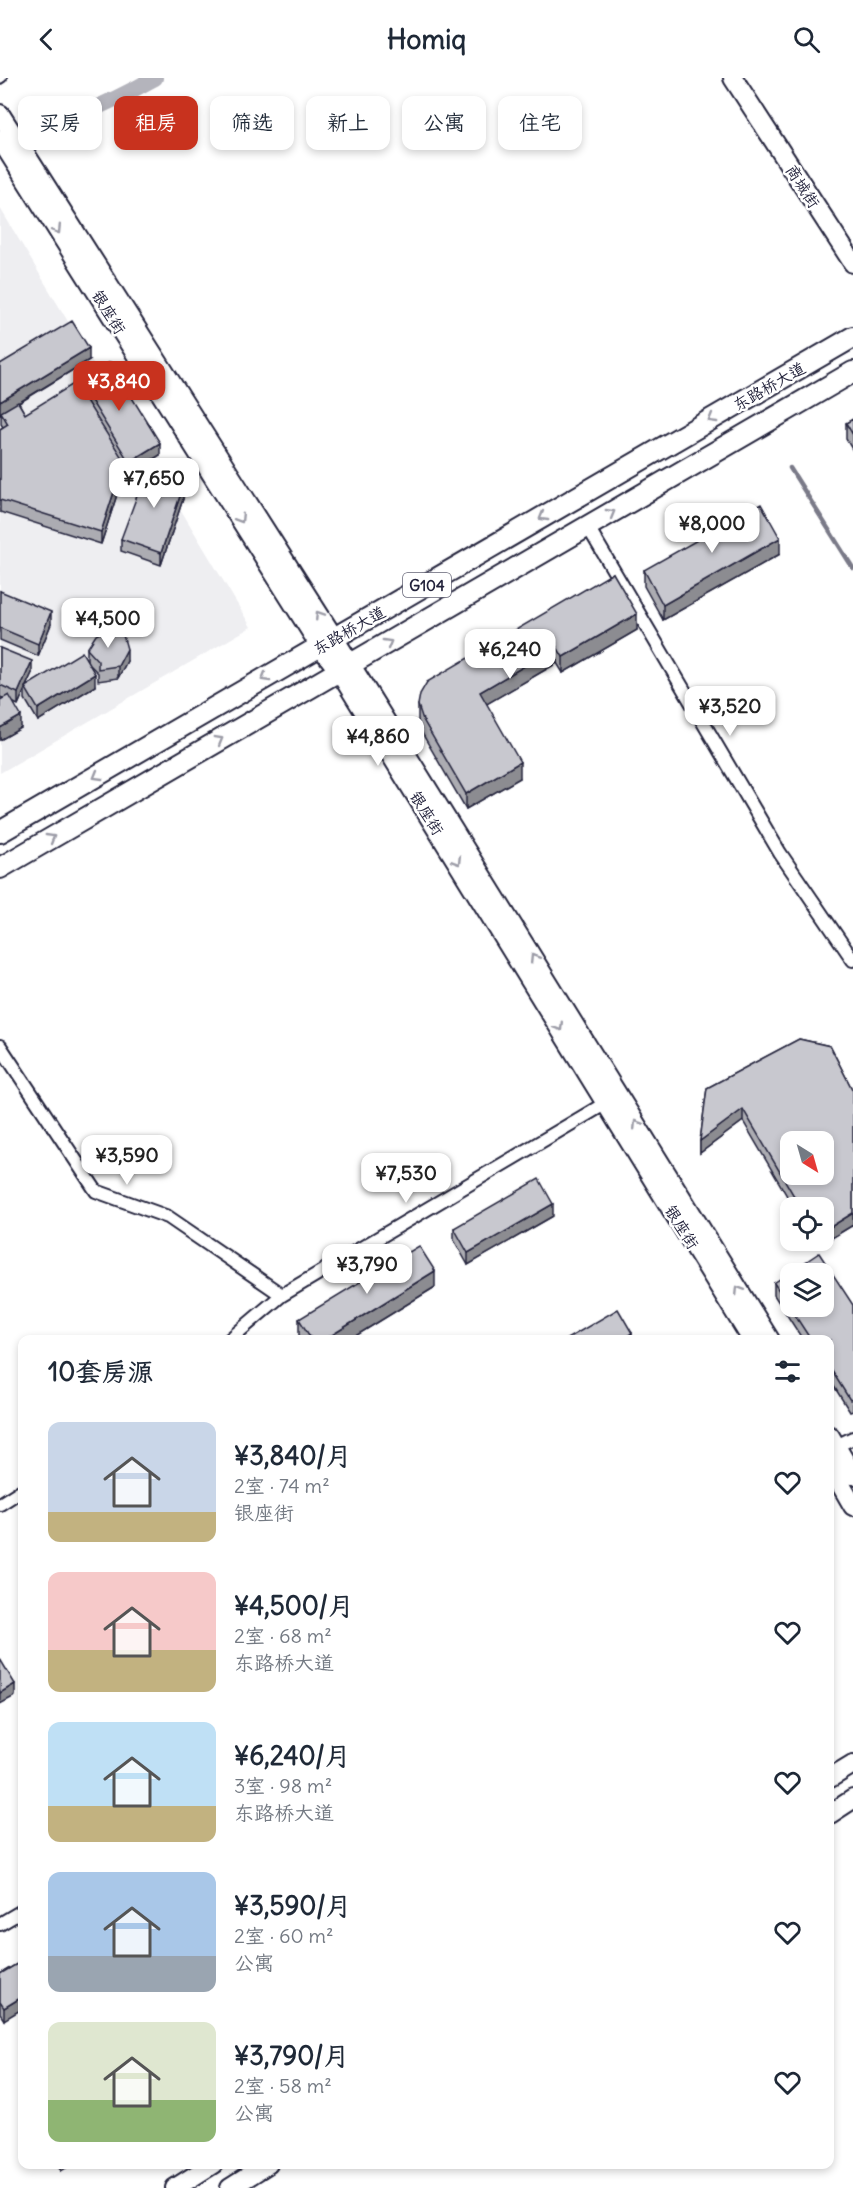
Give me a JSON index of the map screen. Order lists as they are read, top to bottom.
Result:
{
  "streets": {
    "main road": [
      "商城街",
      "银座街",
      "东路桥大道",
      "G104"
    ]
  },
  "crossings": [
    ["银座街", "东路桥大道"]
  ],
  "north": "bottom right",
  "page": {
    "header": "Homiq",
    "chip": [
      "买房",
      "租房",
      "筛选",
      "新上",
      "公寓",
      "住宅"
    ],
    "price": [
      "¥3,840",
      "¥7,650",
      "¥8,000",
      "¥4,500",
      "¥6,240",
      "¥3,520",
      "¥4,860",
      "¥3,590",
      "¥7,530",
      "¥3,790"
    ],
    "heading": "10套房源",
    "list": [
      {
        "name": "¥3,840/月",
        "note": "2室 · 74 m² · 银座街"
      },
      {
        "name": "¥4,500/月",
        "note": "2室 · 68 m² · 东路桥大道"
      },
      {
        "name": "¥6,240/月",
        "note": "3室 · 98 m² · 东路桥大道"
      },
      {
        "name": "¥3,590/月",
        "note": "2室 · 60 m² · 公寓"
      },
      {
        "name": "¥3,790/月",
        "note": "2室 · 58 m² · 公寓"
      }
    ]
  }
}
